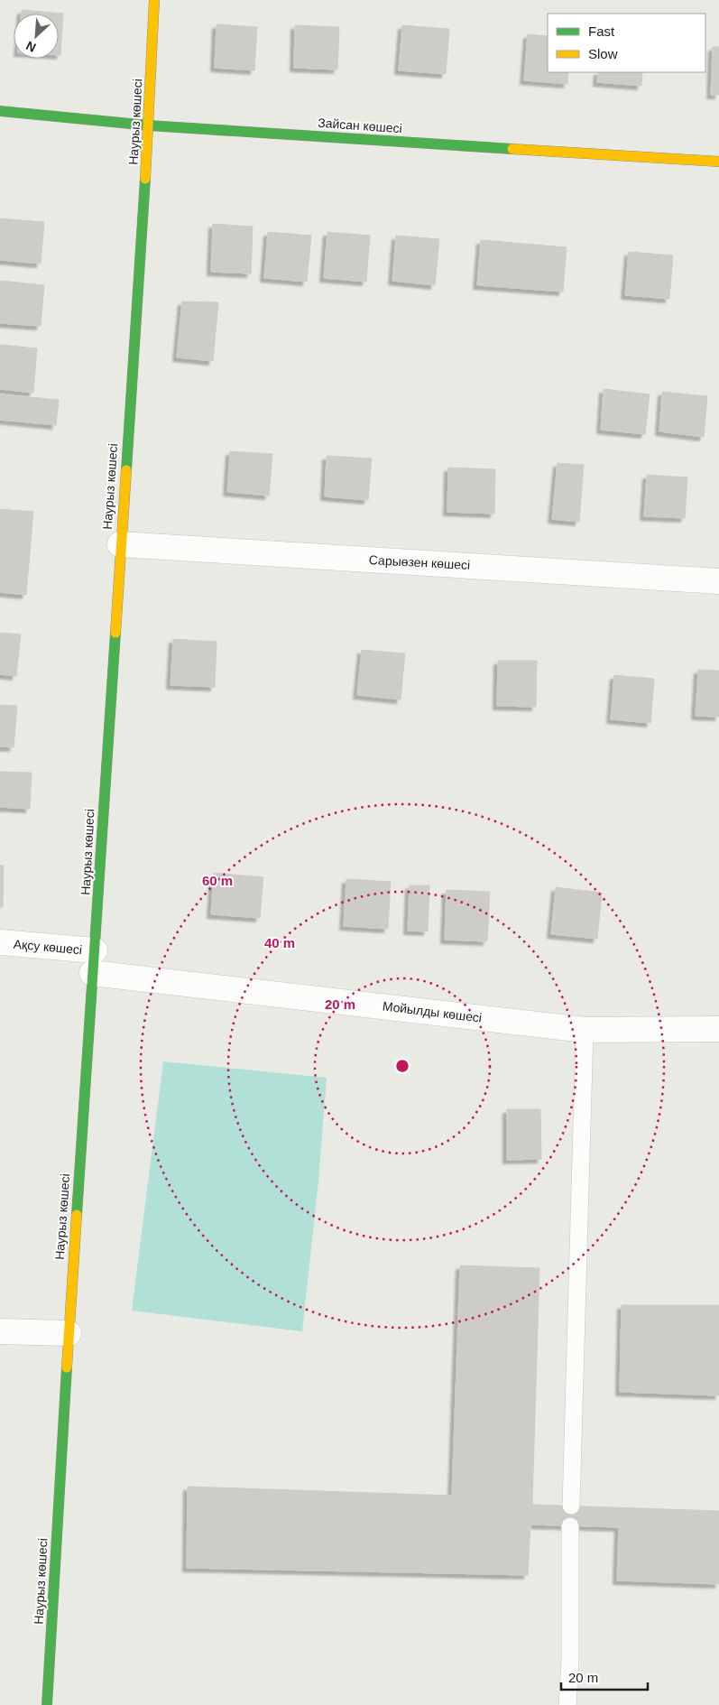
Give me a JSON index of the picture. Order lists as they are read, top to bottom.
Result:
{
  "streets": {
    "street": [
      "Наурыз көшесі",
      "Зайсан көшесі",
      "Сарыөзен көшесі",
      "Ақсу көшесі",
      "Мойылды көшесі"
    ]
  },
  "crossings": [
    ["Наурыз көшесі", "Зайсан көшесі"],
    ["Наурыз көшесі", "Сарыөзен көшесі"],
    ["Наурыз көшесі", "Ақсу көшесі"],
    ["Наурыз көшесі", "Мойылды көшесі"],
    ["Ақсу көшесі", "Мойылды көшесі"]
  ],
  "legend": ["Fast", "Slow"],
  "scale_bar": "20 m",
  "north": "bottom left",
  "rings": ["60 m", "40 m", "20 m"]
}
